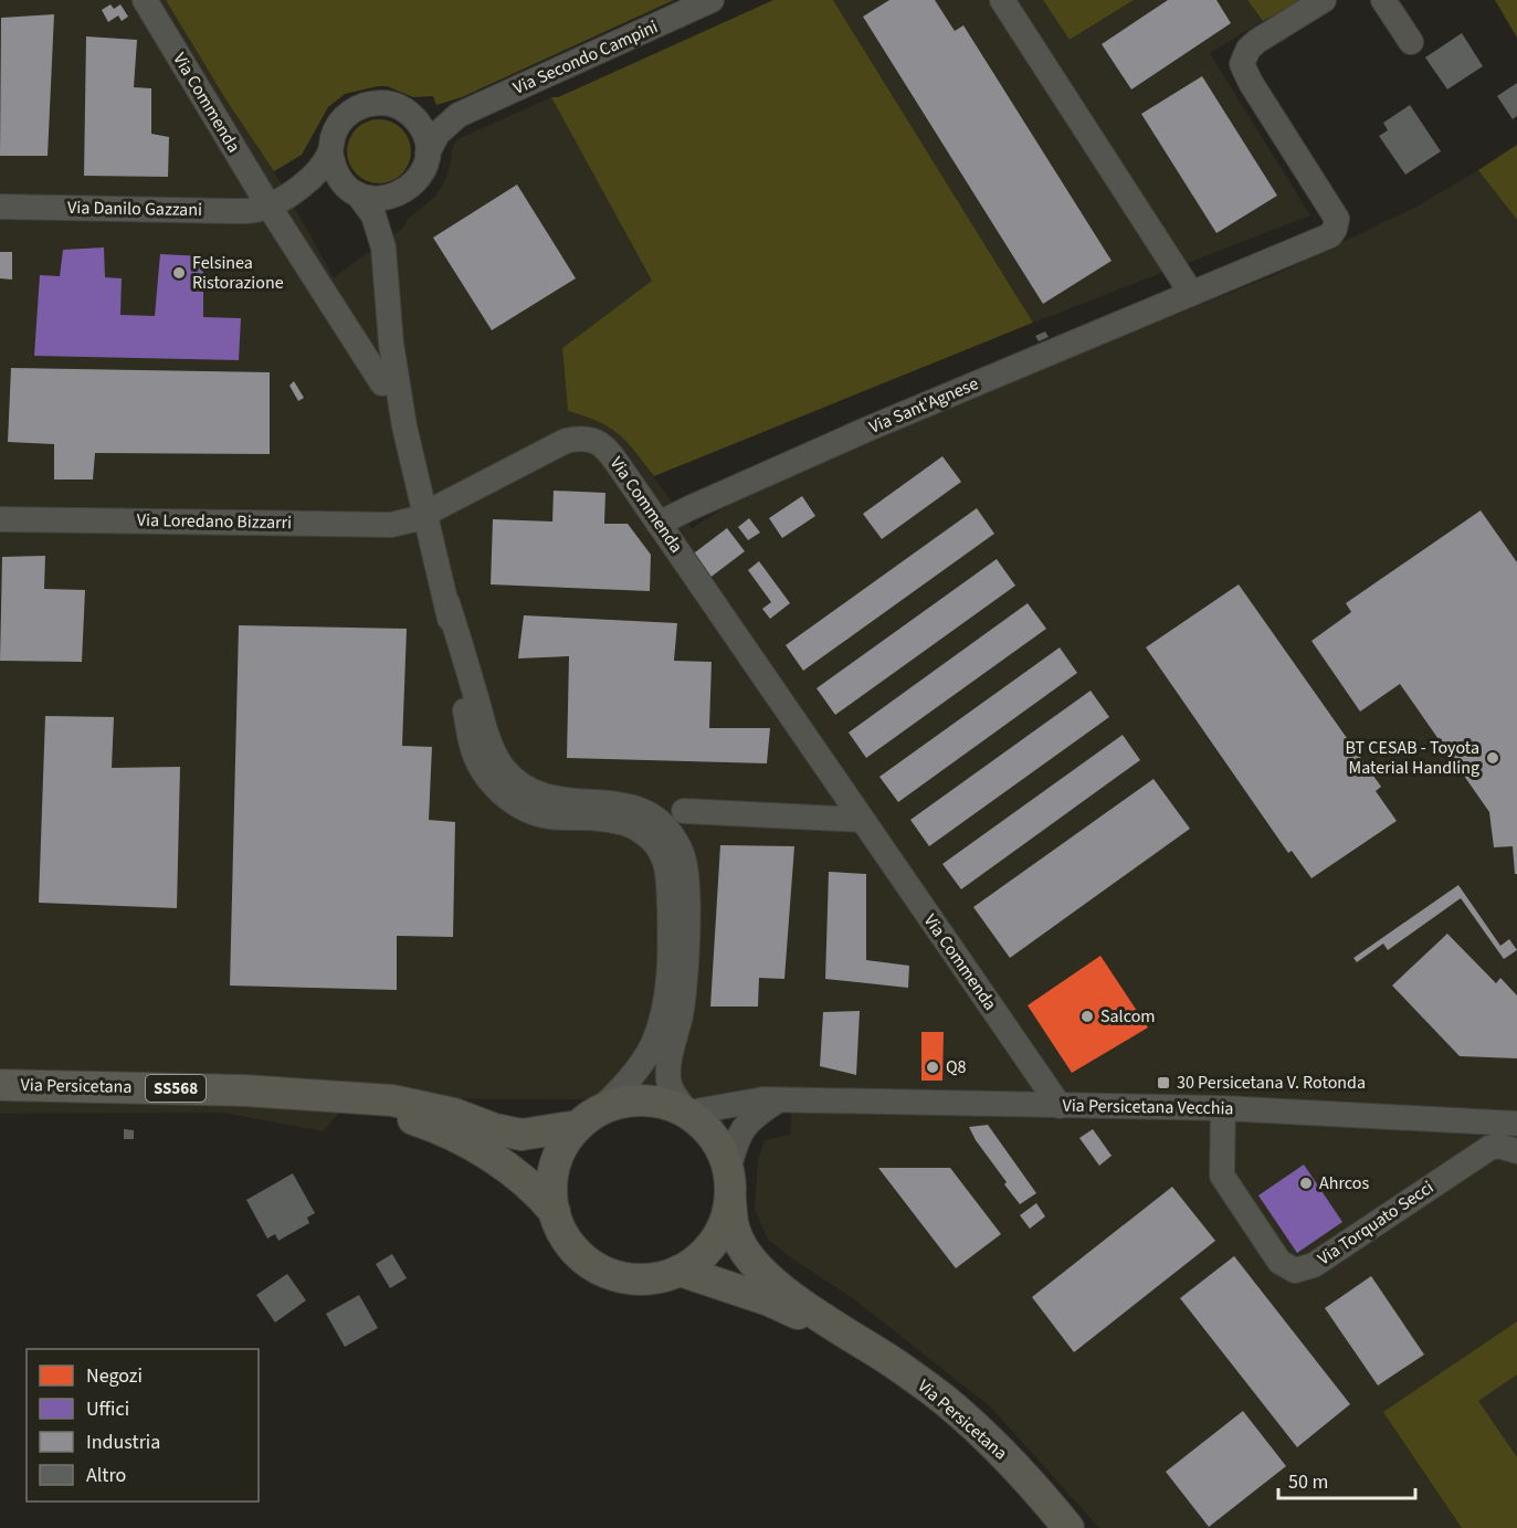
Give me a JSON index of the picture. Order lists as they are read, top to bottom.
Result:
{
  "streets": {
    "main road": ["Via Persicetana", "SS568"],
    "street": [
      "Via Secondo Campini",
      "Via Commenda",
      "Via Danilo Gazzani",
      "Via Sant'Agnese",
      "Via Loredano Bizzarri",
      "Via Persicetana Vecchia",
      "Via Torquato Secci"
    ]
  },
  "crossings": [
    ["Via Commenda", "Via Danilo Gazzani"],
    ["Via Commenda", "Via Sant'Agnese"],
    ["Via Commenda", "Via Loredano Bizzarri"],
    ["Via Commenda", "Via Persicetana Vecchia"],
    ["Via Persicetana", "Via Persicetana Vecchia"],
    ["Via Persicetana Vecchia", "Via Torquato Secci"]
  ],
  "places": {
    "other": [
      "Felsinea Ristorazione",
      "BT CESAB - Toyota Material Handling",
      "Salcom",
      "Q8",
      "Ahrcos"
    ],
    "transit": ["30 Persicetana V. Rotonda"]
  },
  "legend": [
    "Negozi",
    "Uffici",
    "Industria",
    "Altro"
  ],
  "scale_bar": "50 m"
}
